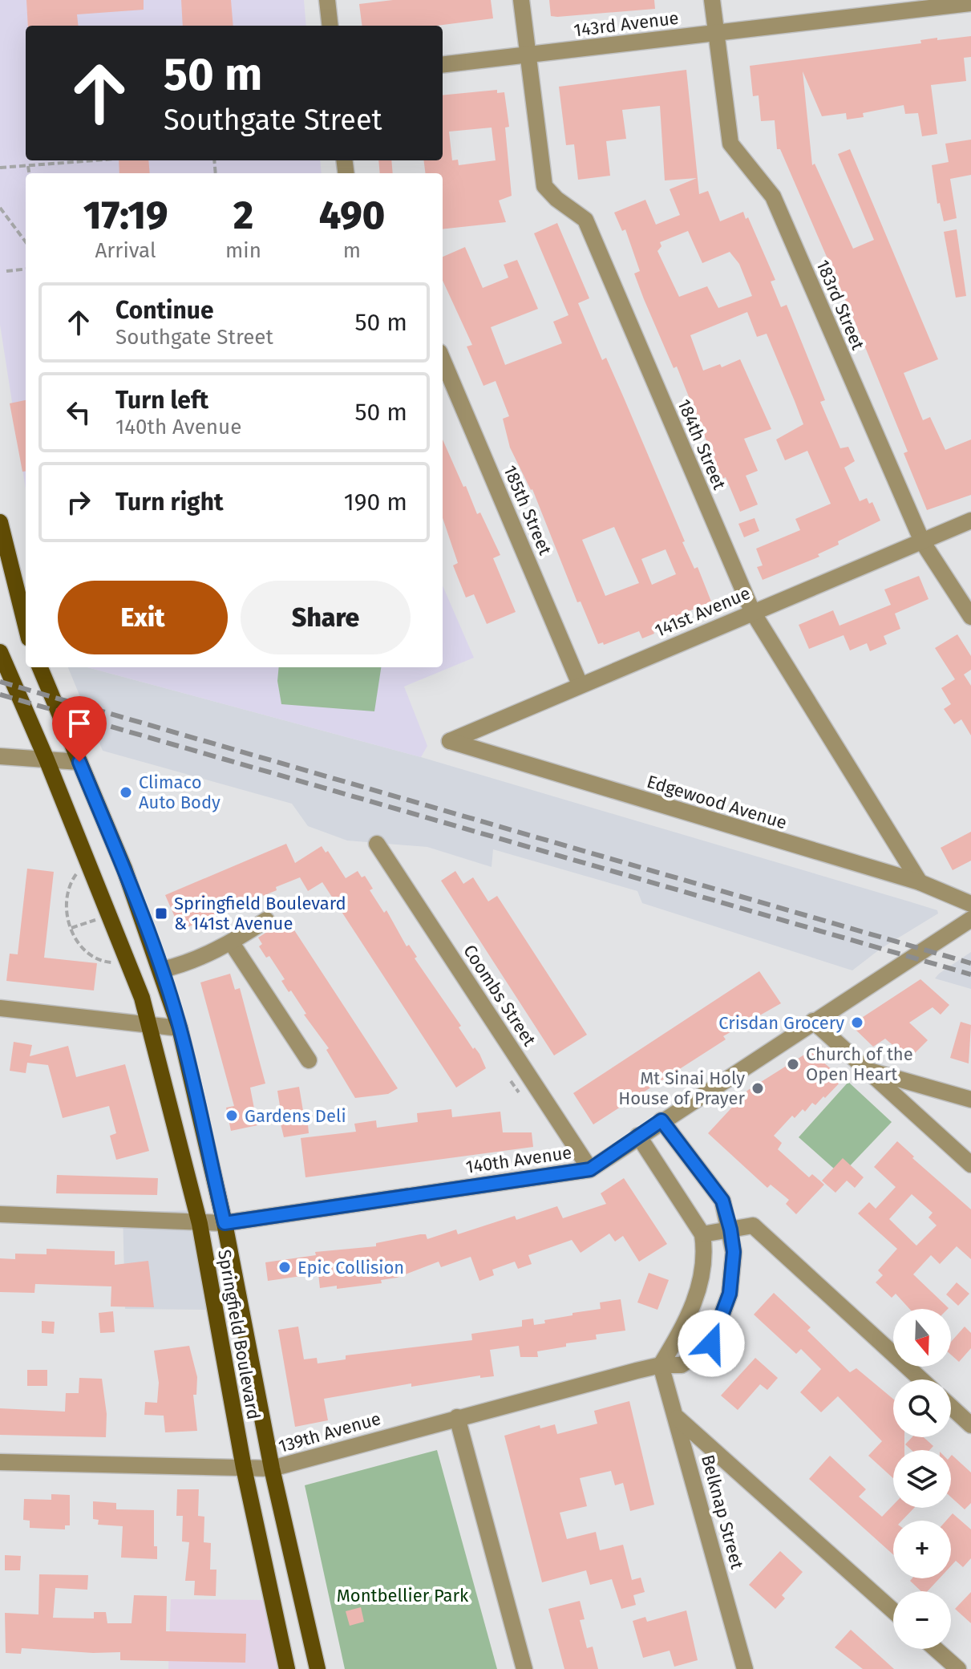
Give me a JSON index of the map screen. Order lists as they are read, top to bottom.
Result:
{
  "streets": {
    "main road": ["Springfield Boulevard"],
    "street": [
      "143rd Avenue",
      "183rd Street",
      "184th Street",
      "185th Street",
      "141st Avenue",
      "Edgewood Avenue",
      "Coombs Street",
      "140th Avenue",
      "139th Avenue",
      "Belknap Street"
    ]
  },
  "crossings": [
    ["143rd Avenue", "183rd Street"],
    ["143rd Avenue", "184th Street"],
    ["183rd Street", "141st Avenue"],
    ["184th Street", "141st Avenue"],
    ["184th Street", "Edgewood Avenue"],
    ["185th Street", "141st Avenue"],
    ["141st Avenue", "Edgewood Avenue"],
    ["Coombs Street", "140th Avenue"],
    ["140th Avenue", "Springfield Boulevard"],
    ["140th Avenue", "139th Avenue"],
    ["Springfield Boulevard", "139th Avenue"],
    ["139th Avenue", "Belknap Street"]
  ],
  "parks": ["Montbellier Park"],
  "places": {
    "other": [
      "Climaco Auto Body",
      "Crisdan Grocery",
      "Church of the Open Heart",
      "Mt Sinai Holy House of Prayer",
      "Gardens Deli",
      "Epic Collision"
    ],
    "transit": ["Springfield Boulevard & 141st Avenue"]
  },
  "north": "bottom",
  "page": {
    "turn": ["50 m", "Southgate Street"],
    "eta": [
      "17:19",
      "Arrival",
      "2",
      "min",
      "490",
      "m"
    ],
    "list": [
      {
        "name": "Continue",
        "note": "Southgate Street",
        "value": "50 m"
      },
      {
        "name": "Turn left",
        "note": "140th Avenue",
        "value": "50 m"
      },
      {
        "name": "Turn right",
        "value": "190 m"
      }
    ],
    "buttons": ["Exit", "Share"],
    "map_buttons": ["+", "−"]
  }
}
